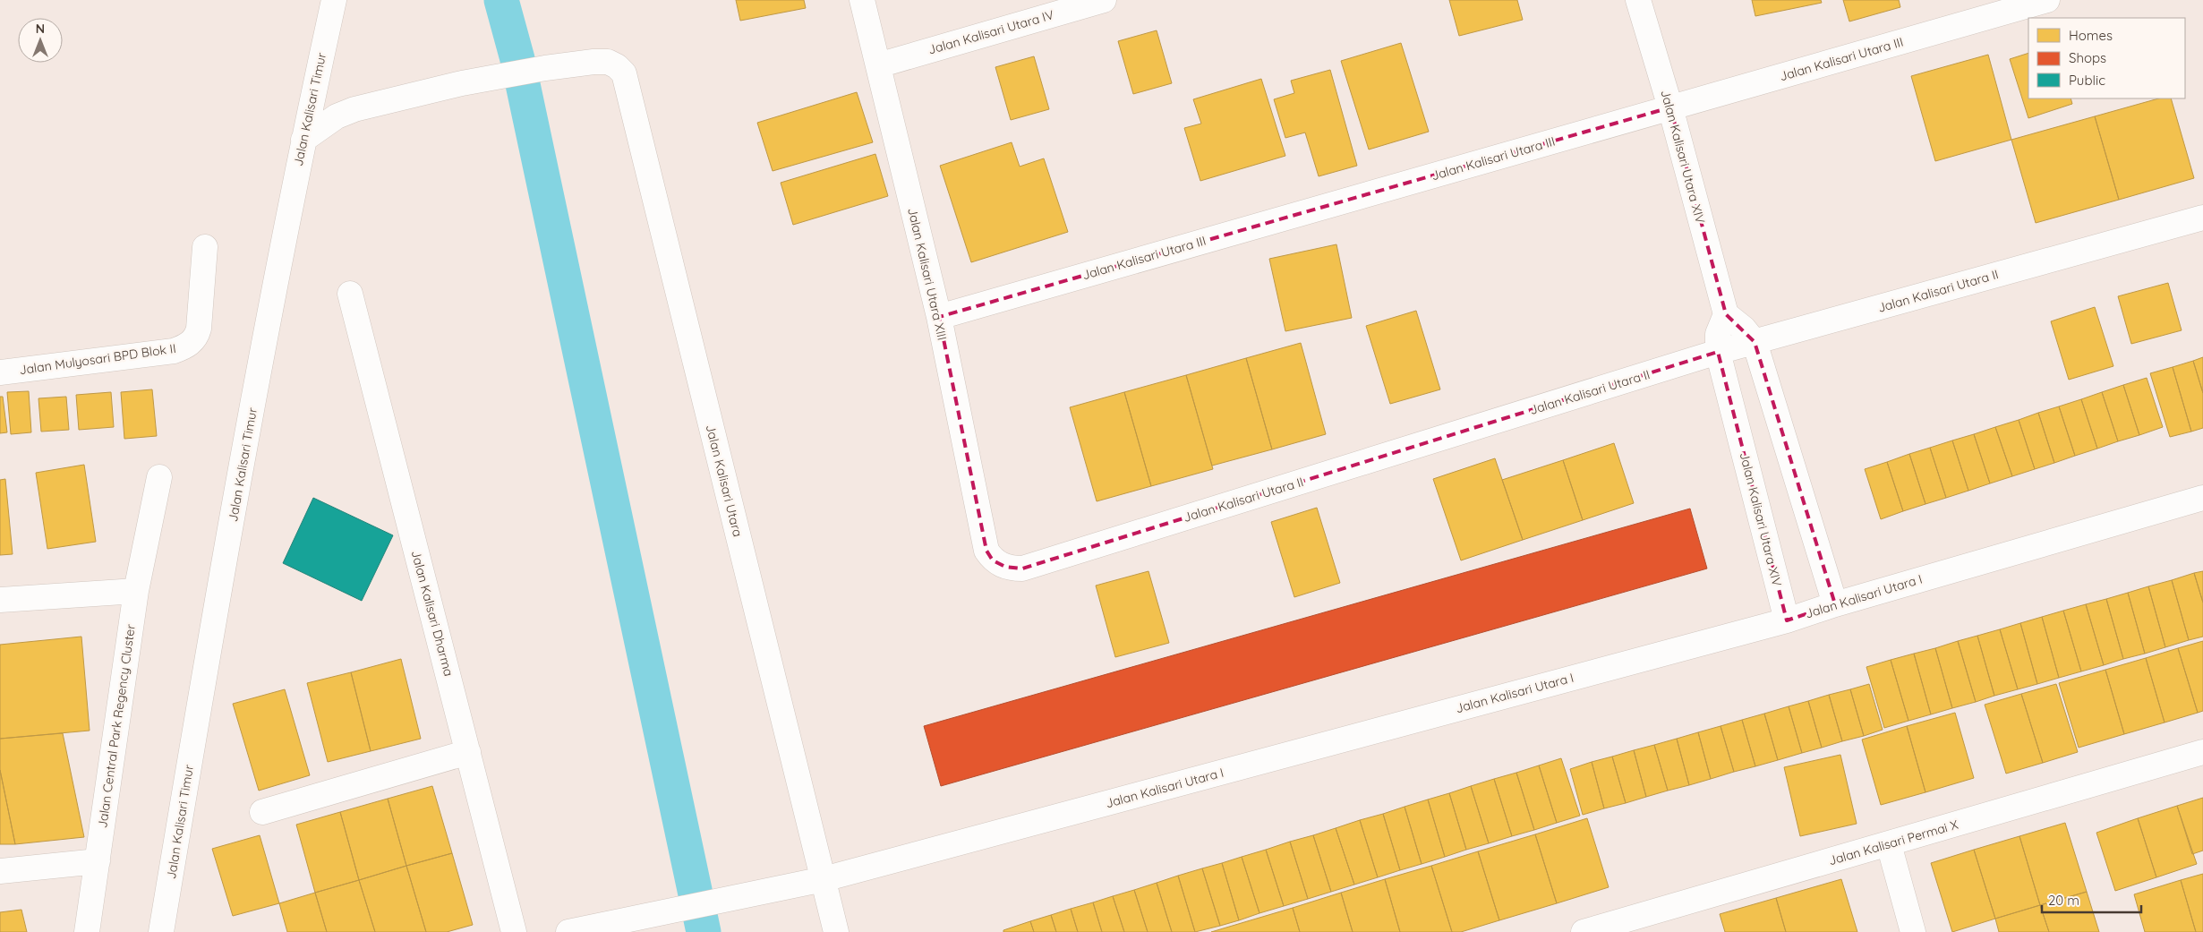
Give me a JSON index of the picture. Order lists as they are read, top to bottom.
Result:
{
  "streets": {
    "street": [
      "Jalan Kalisari Utara IV",
      "Jalan Kalisari Utara III",
      "Jalan Kalisari Timur",
      "Jalan Kalisari Utara XIV",
      "Jalan Kalisari Utara XIII",
      "Jalan Kalisari Utara II",
      "Jalan Mulyosari BPD Blok II",
      "Jalan Kalisari Utara",
      "Jalan Kalisari Utara I",
      "Jalan Kalisari Dharma",
      "Jalan Central Park Regency Cluster",
      "Jalan Kalisari Permai X"
    ]
  },
  "crossings": [
    ["Jalan Kalisari Utara IV", "Jalan Kalisari Utara XIII"],
    ["Jalan Kalisari Utara III", "Jalan Kalisari Utara XIV"],
    ["Jalan Kalisari Utara III", "Jalan Kalisari Utara XIII"],
    ["Jalan Kalisari Timur", "Jalan Kalisari Utara"],
    ["Jalan Kalisari Utara XIV", "Jalan Kalisari Utara II"],
    ["Jalan Kalisari Utara XIV", "Jalan Kalisari Utara I"],
    ["Jalan Kalisari Utara XIII", "Jalan Kalisari Utara II"],
    ["Jalan Kalisari Utara", "Jalan Kalisari Utara I"]
  ],
  "legend": ["Homes", "Shops", "Public"],
  "scale_bar": "20 m",
  "north": "top"
}
